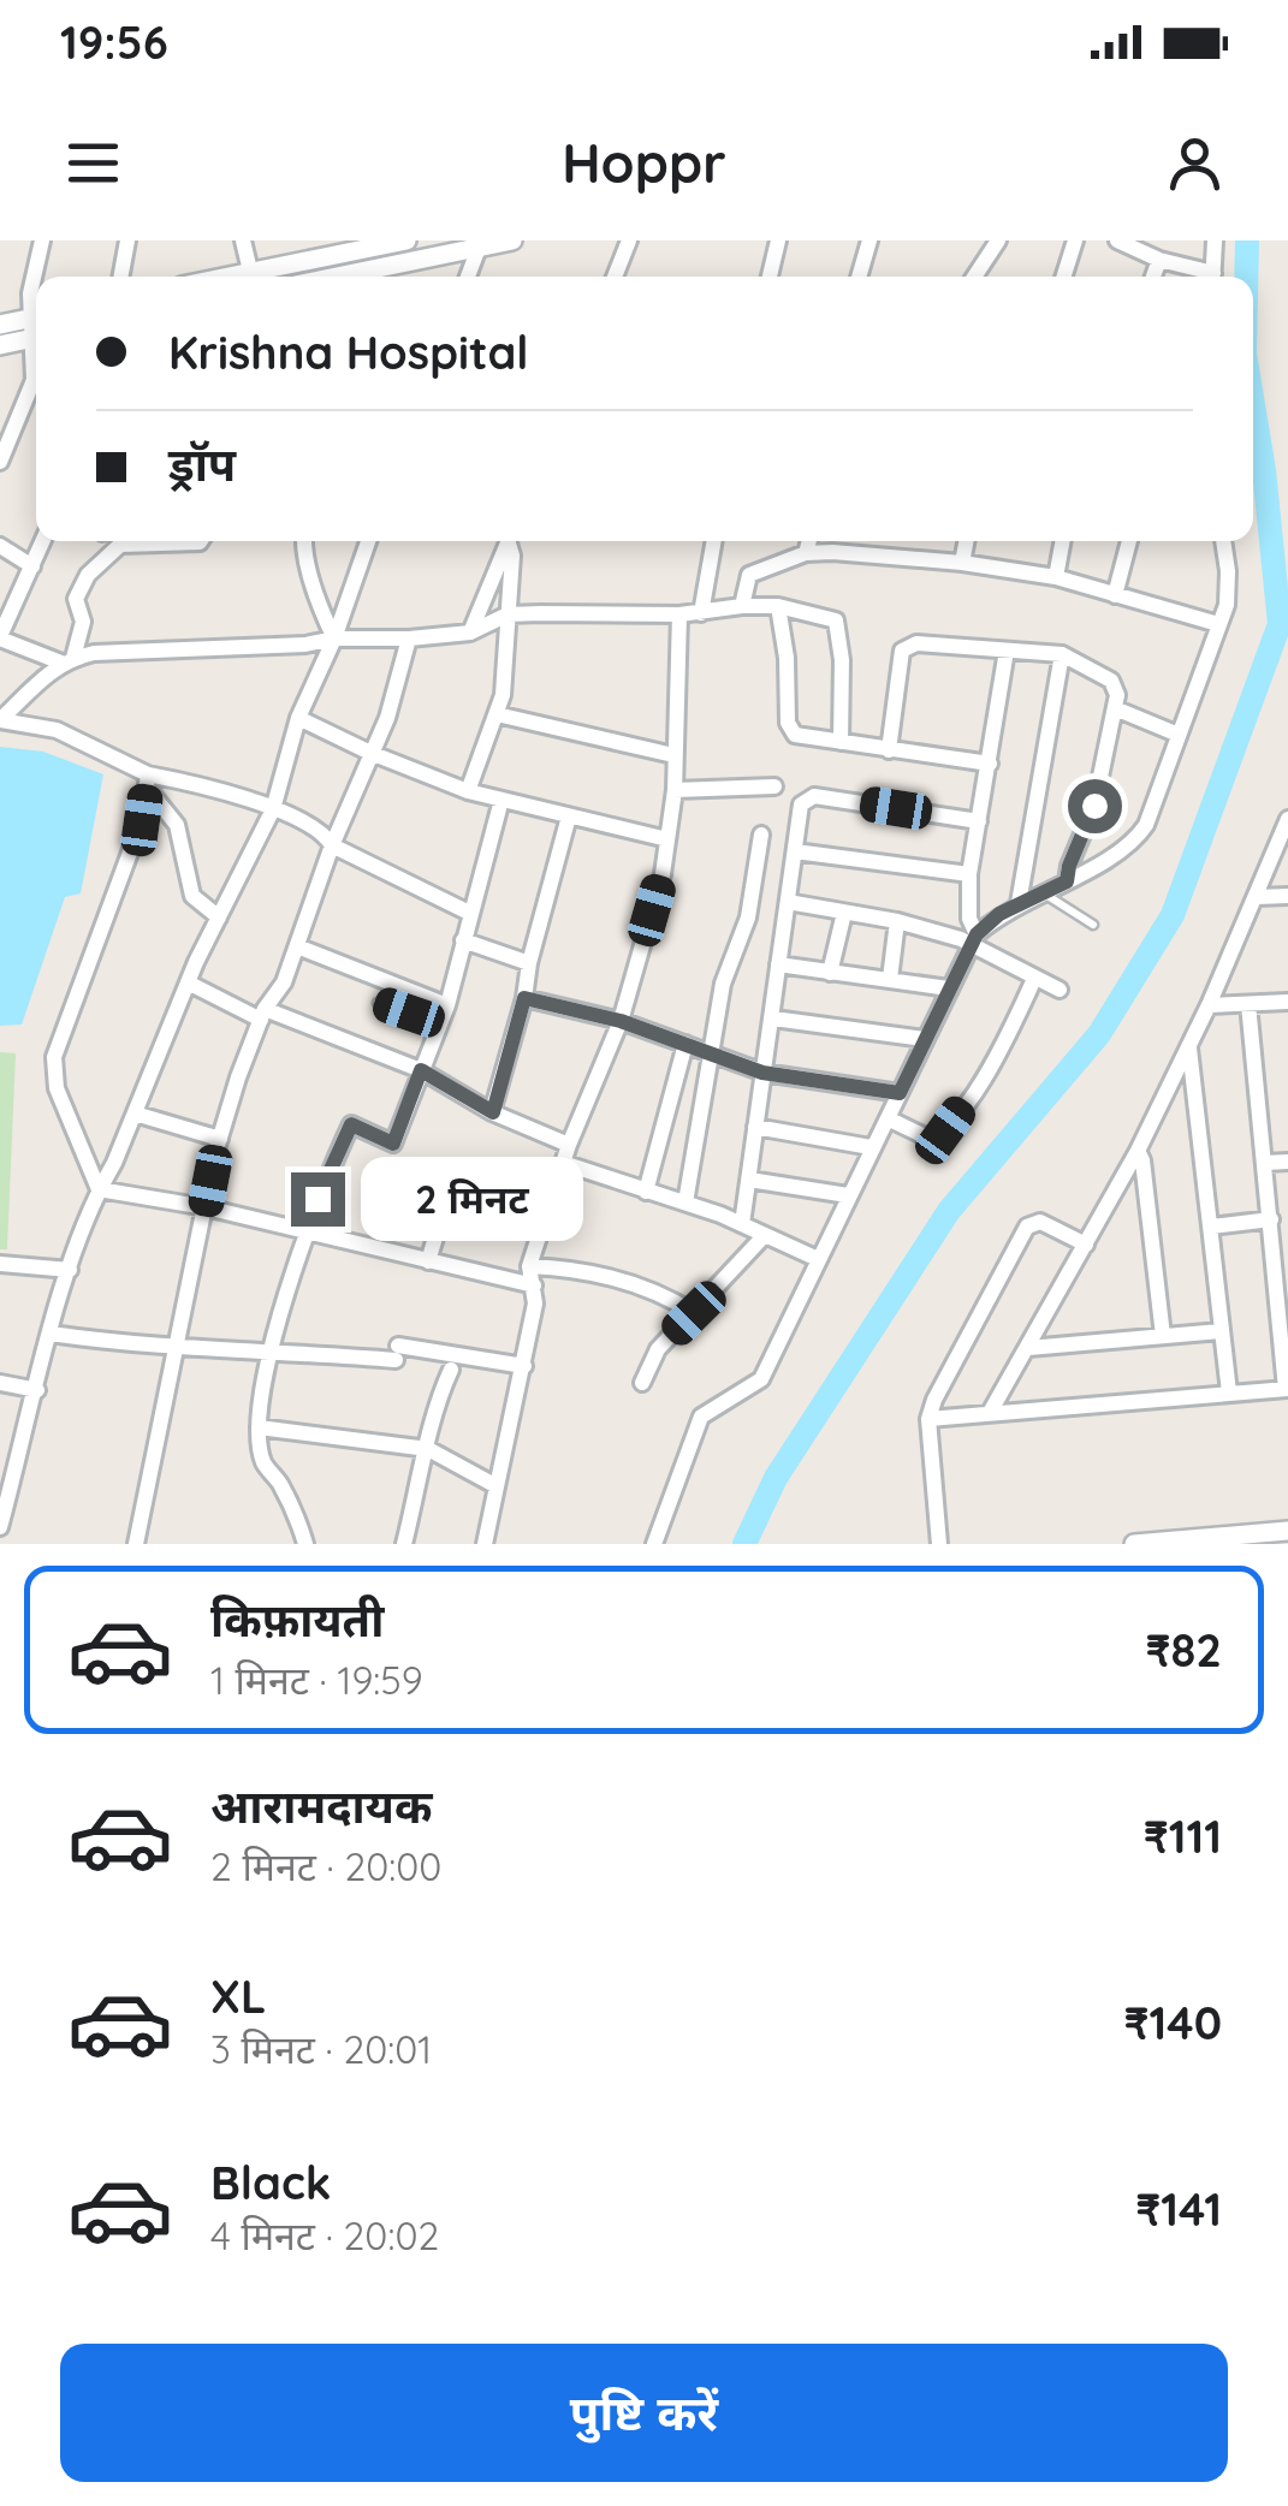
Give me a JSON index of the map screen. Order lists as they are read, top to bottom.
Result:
{
  "page": {
    "status": "19:56",
    "header": "Hoppr",
    "banner": ["Krishna Hospital", "ड्रॉप"],
    "bubble": "2 मिनट",
    "list": [
      {
        "name": "किफ़ायती",
        "note": "1 मिनट · 19:59",
        "value": "₹82"
      },
      {
        "name": "आरामदायक",
        "note": "2 मिनट · 20:00",
        "value": "₹111"
      },
      {
        "name": "XL",
        "note": "3 मिनट · 20:01",
        "value": "₹140"
      },
      {
        "name": "Black",
        "note": "4 मिनट · 20:02",
        "value": "₹141"
      }
    ],
    "buttons": "पुष्टि करें"
  }
}
